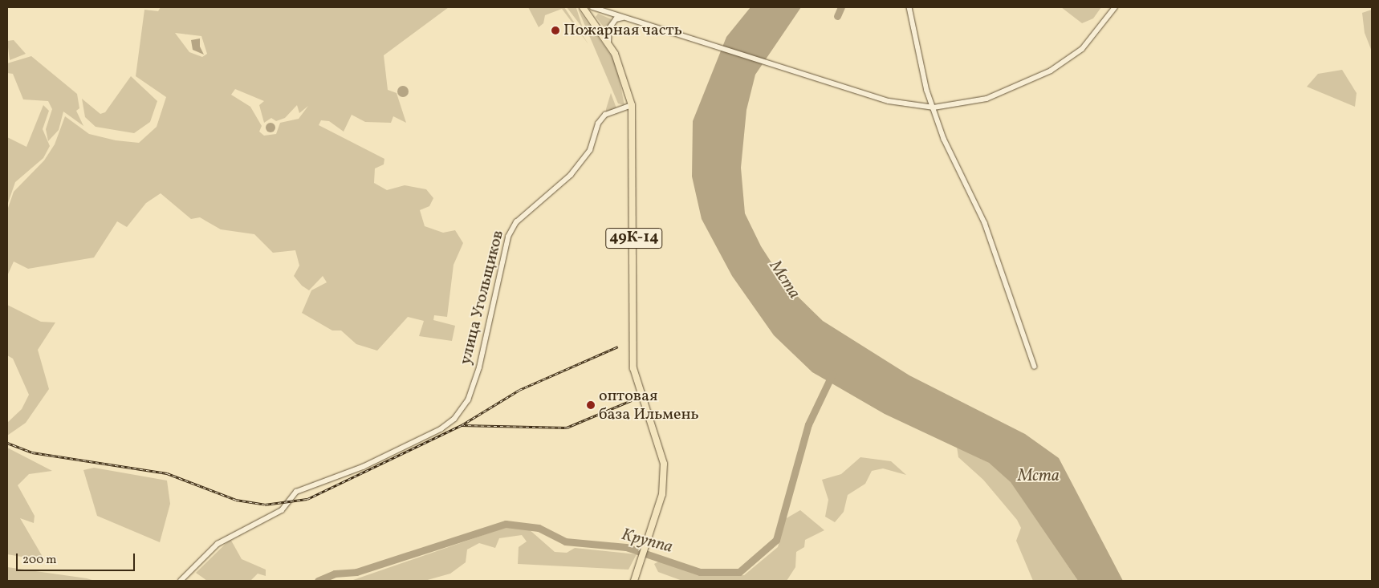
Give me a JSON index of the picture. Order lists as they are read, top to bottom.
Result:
{
  "streets": {
    "main road": ["49К-14"],
    "street": ["улица Угольщиков"]
  },
  "crossings": [
    ["49К-14", "улица Угольщиков"]
  ],
  "water": ["Мста", "Круппа"],
  "places": ["Пожарная часть", "оптовая база Ильмень"],
  "scale_bar": "200 m"
}
